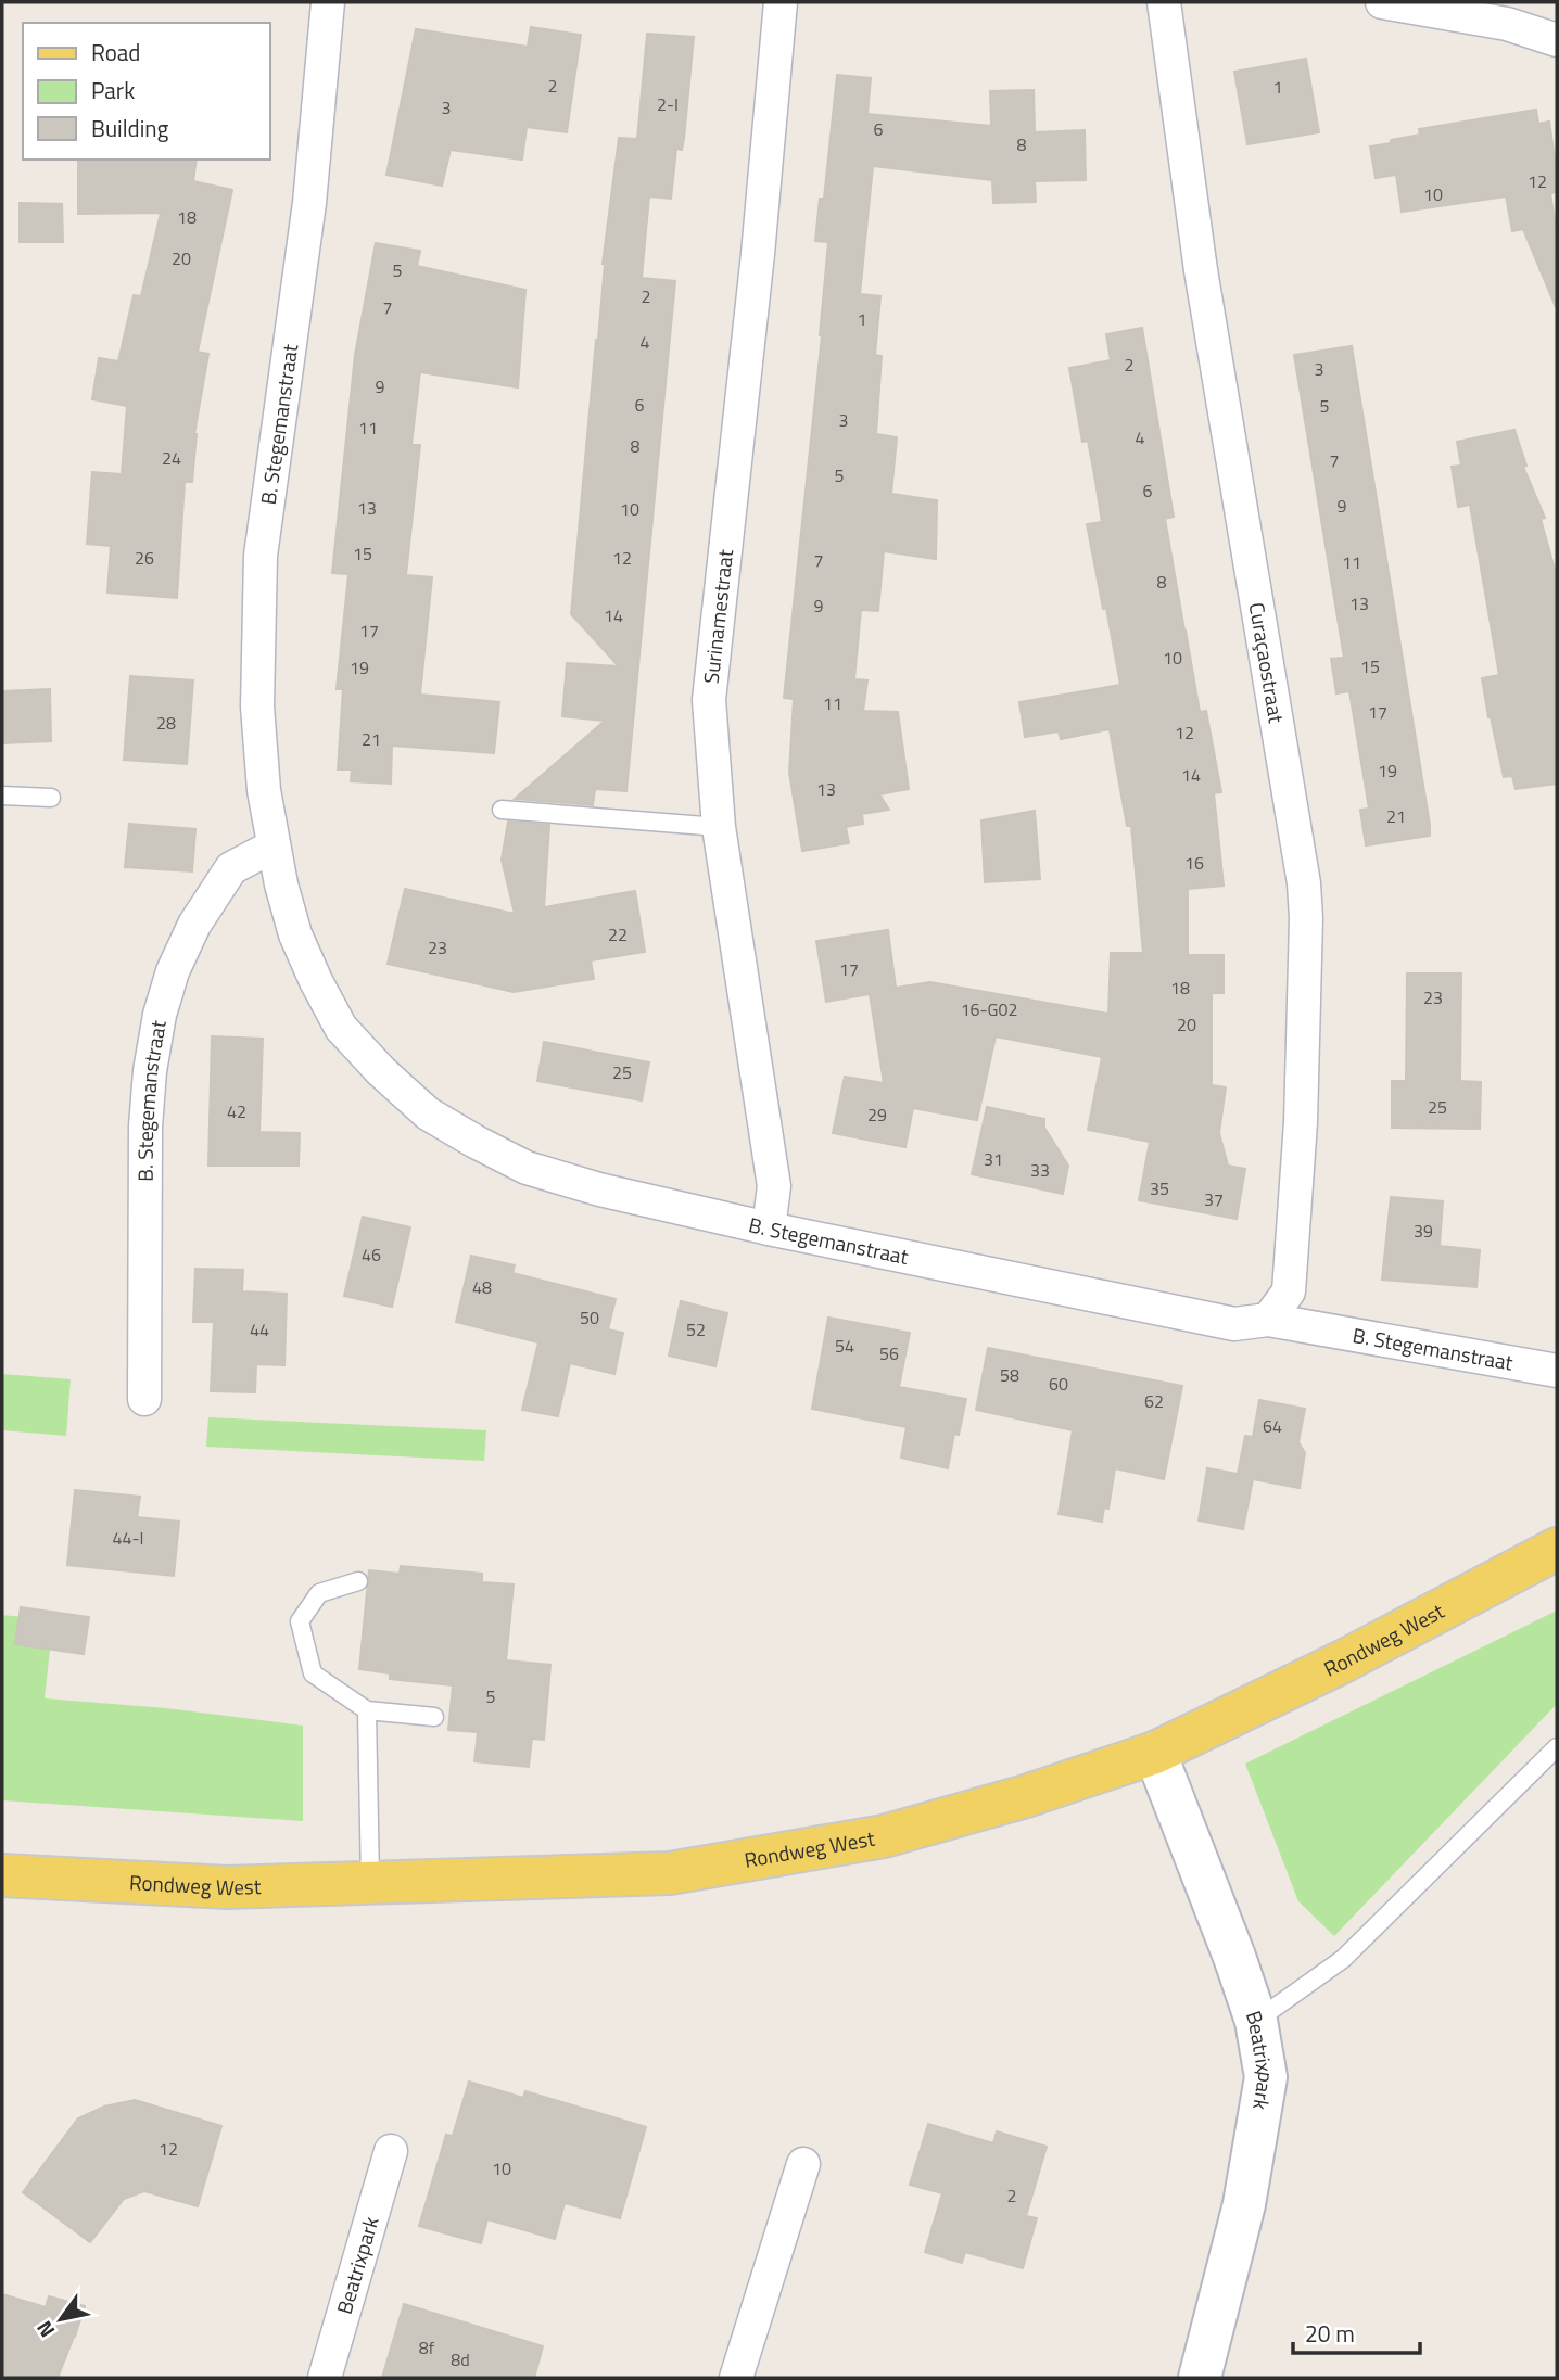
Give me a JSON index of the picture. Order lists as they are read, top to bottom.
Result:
{
  "streets": {
    "main road": ["Rondweg West"],
    "street": [
      "B. Stegemanstraat",
      "Surinamestraat",
      "Curaçaostraat",
      "Beatrixpark"
    ]
  },
  "crossings": [
    ["B. Stegemanstraat", "Surinamestraat"],
    ["B. Stegemanstraat", "Curaçaostraat"],
    ["Rondweg West", "Beatrixpark"]
  ],
  "house_numbers": [
    "2",
    "1",
    "2-I",
    "3",
    "6",
    "8",
    "12",
    "10",
    "18",
    "20",
    "5",
    "2",
    "7",
    "1",
    "4",
    "2",
    "3",
    "9",
    "6",
    "5",
    "3",
    "11",
    "4",
    "8",
    "24",
    "7",
    "5",
    "6",
    "9",
    "13",
    "10",
    "15",
    "26",
    "12",
    "7",
    "11",
    "8",
    "13",
    "9",
    "14",
    "17",
    "10",
    "15",
    "19",
    "11",
    "17",
    "28",
    "12",
    "21",
    "19",
    "14",
    "13",
    "21",
    "16",
    "22",
    "23",
    "17",
    "18",
    "23",
    "16-G02",
    "20",
    "25",
    "25",
    "42",
    "29",
    "31",
    "33",
    "35",
    "37",
    "39",
    "46",
    "48",
    "50",
    "44",
    "52",
    "54",
    "56",
    "58",
    "60",
    "62",
    "64",
    "44-I",
    "5",
    "12",
    "10",
    "2",
    "8f",
    "8d"
  ],
  "legend": ["Road", "Park", "Building"],
  "scale_bar": "20 m",
  "north": "bottom left"
}
